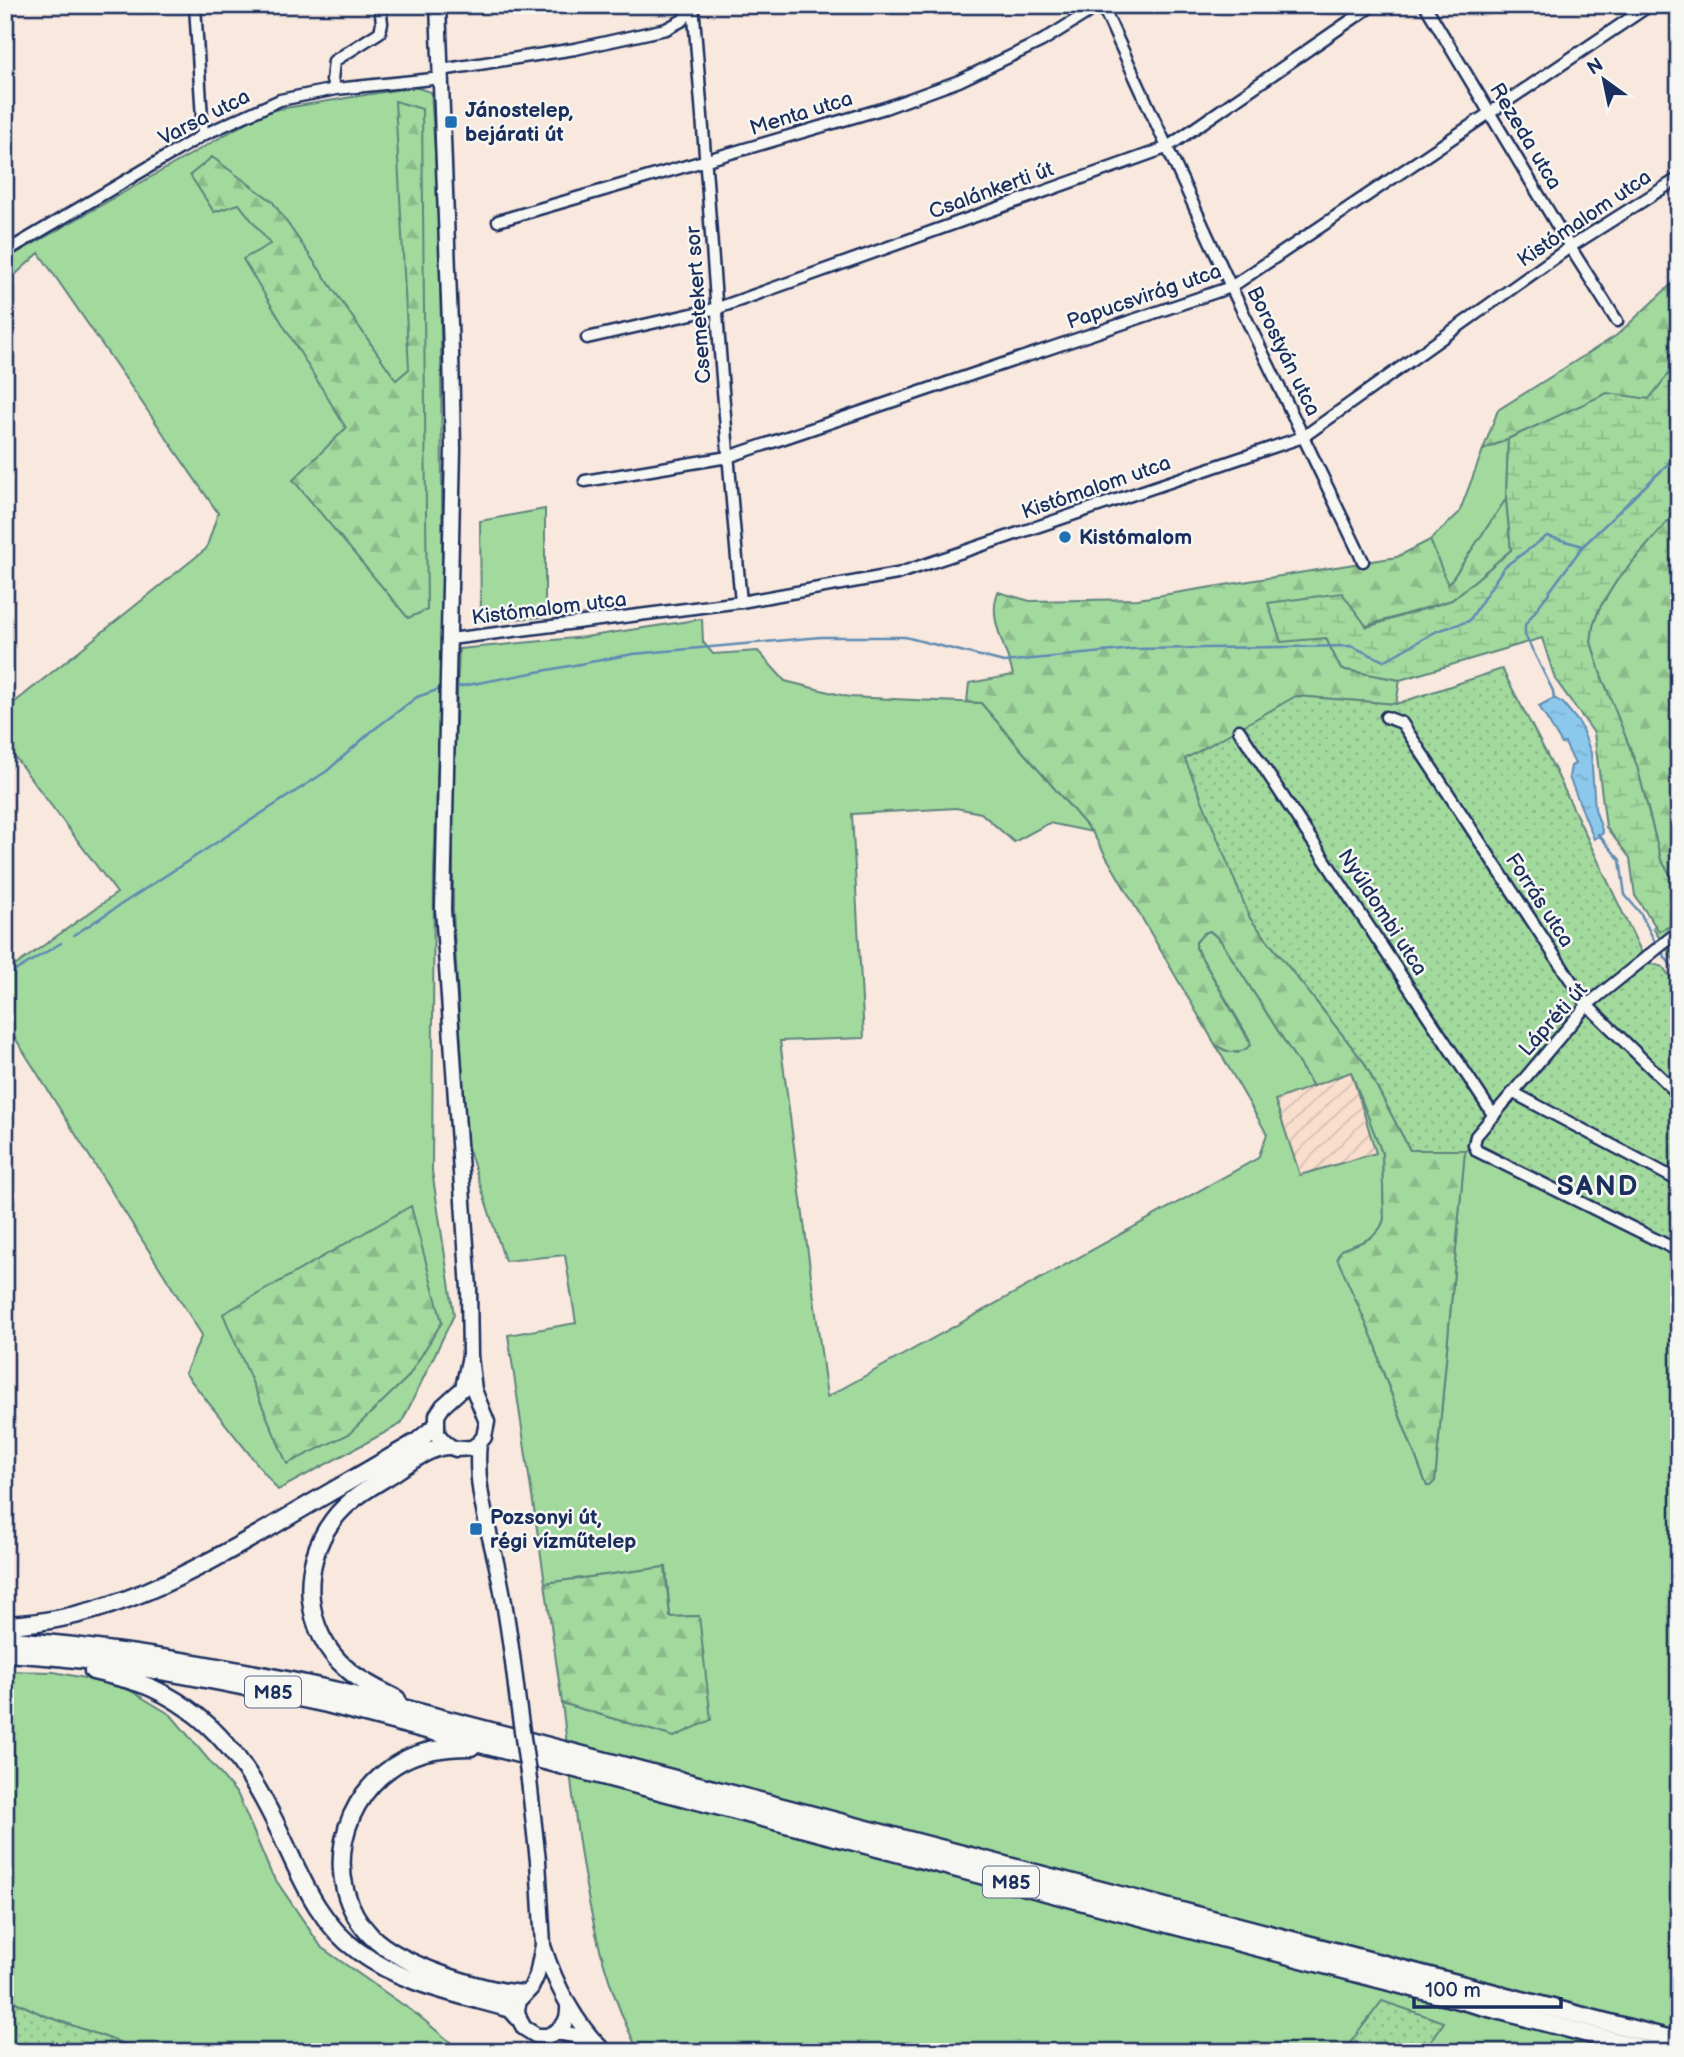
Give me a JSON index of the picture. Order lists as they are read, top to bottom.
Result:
{
  "streets": {
    "highway": ["M85"],
    "street": [
      "Menta utca",
      "Varsa utca",
      "Rezeda utca",
      "Csalánkerti út",
      "Kistómalom utca",
      "Papucsvirág utca",
      "Csemetekert sor",
      "Borostyán utca",
      "Forrás utca",
      "Nyúldombi utca",
      "Lápréti út"
    ]
  },
  "crossings": [
    ["Menta utca", "Csemetekert sor"],
    ["Menta utca", "Borostyán utca"],
    ["Varsa utca", "Csemetekert sor"],
    ["Rezeda utca", "Kistómalom utca"],
    ["Rezeda utca", "Papucsvirág utca"],
    ["Csalánkerti út", "Csemetekert sor"],
    ["Csalánkerti út", "Borostyán utca"],
    ["Kistómalom utca", "Csemetekert sor"],
    ["Kistómalom utca", "Borostyán utca"],
    ["Papucsvirág utca", "Csemetekert sor"],
    ["Papucsvirág utca", "Borostyán utca"],
    ["Forrás utca", "Lápréti út"],
    ["Nyúldombi utca", "Lápréti út"]
  ],
  "districts": ["SAND"],
  "places": {
    "transit": ["Jánostelep, bejárati út", "Pozsonyi út, régi vízműtelep"],
    "other": ["Kistómalom"]
  },
  "scale_bar": "100 m",
  "north": "top left"
}
